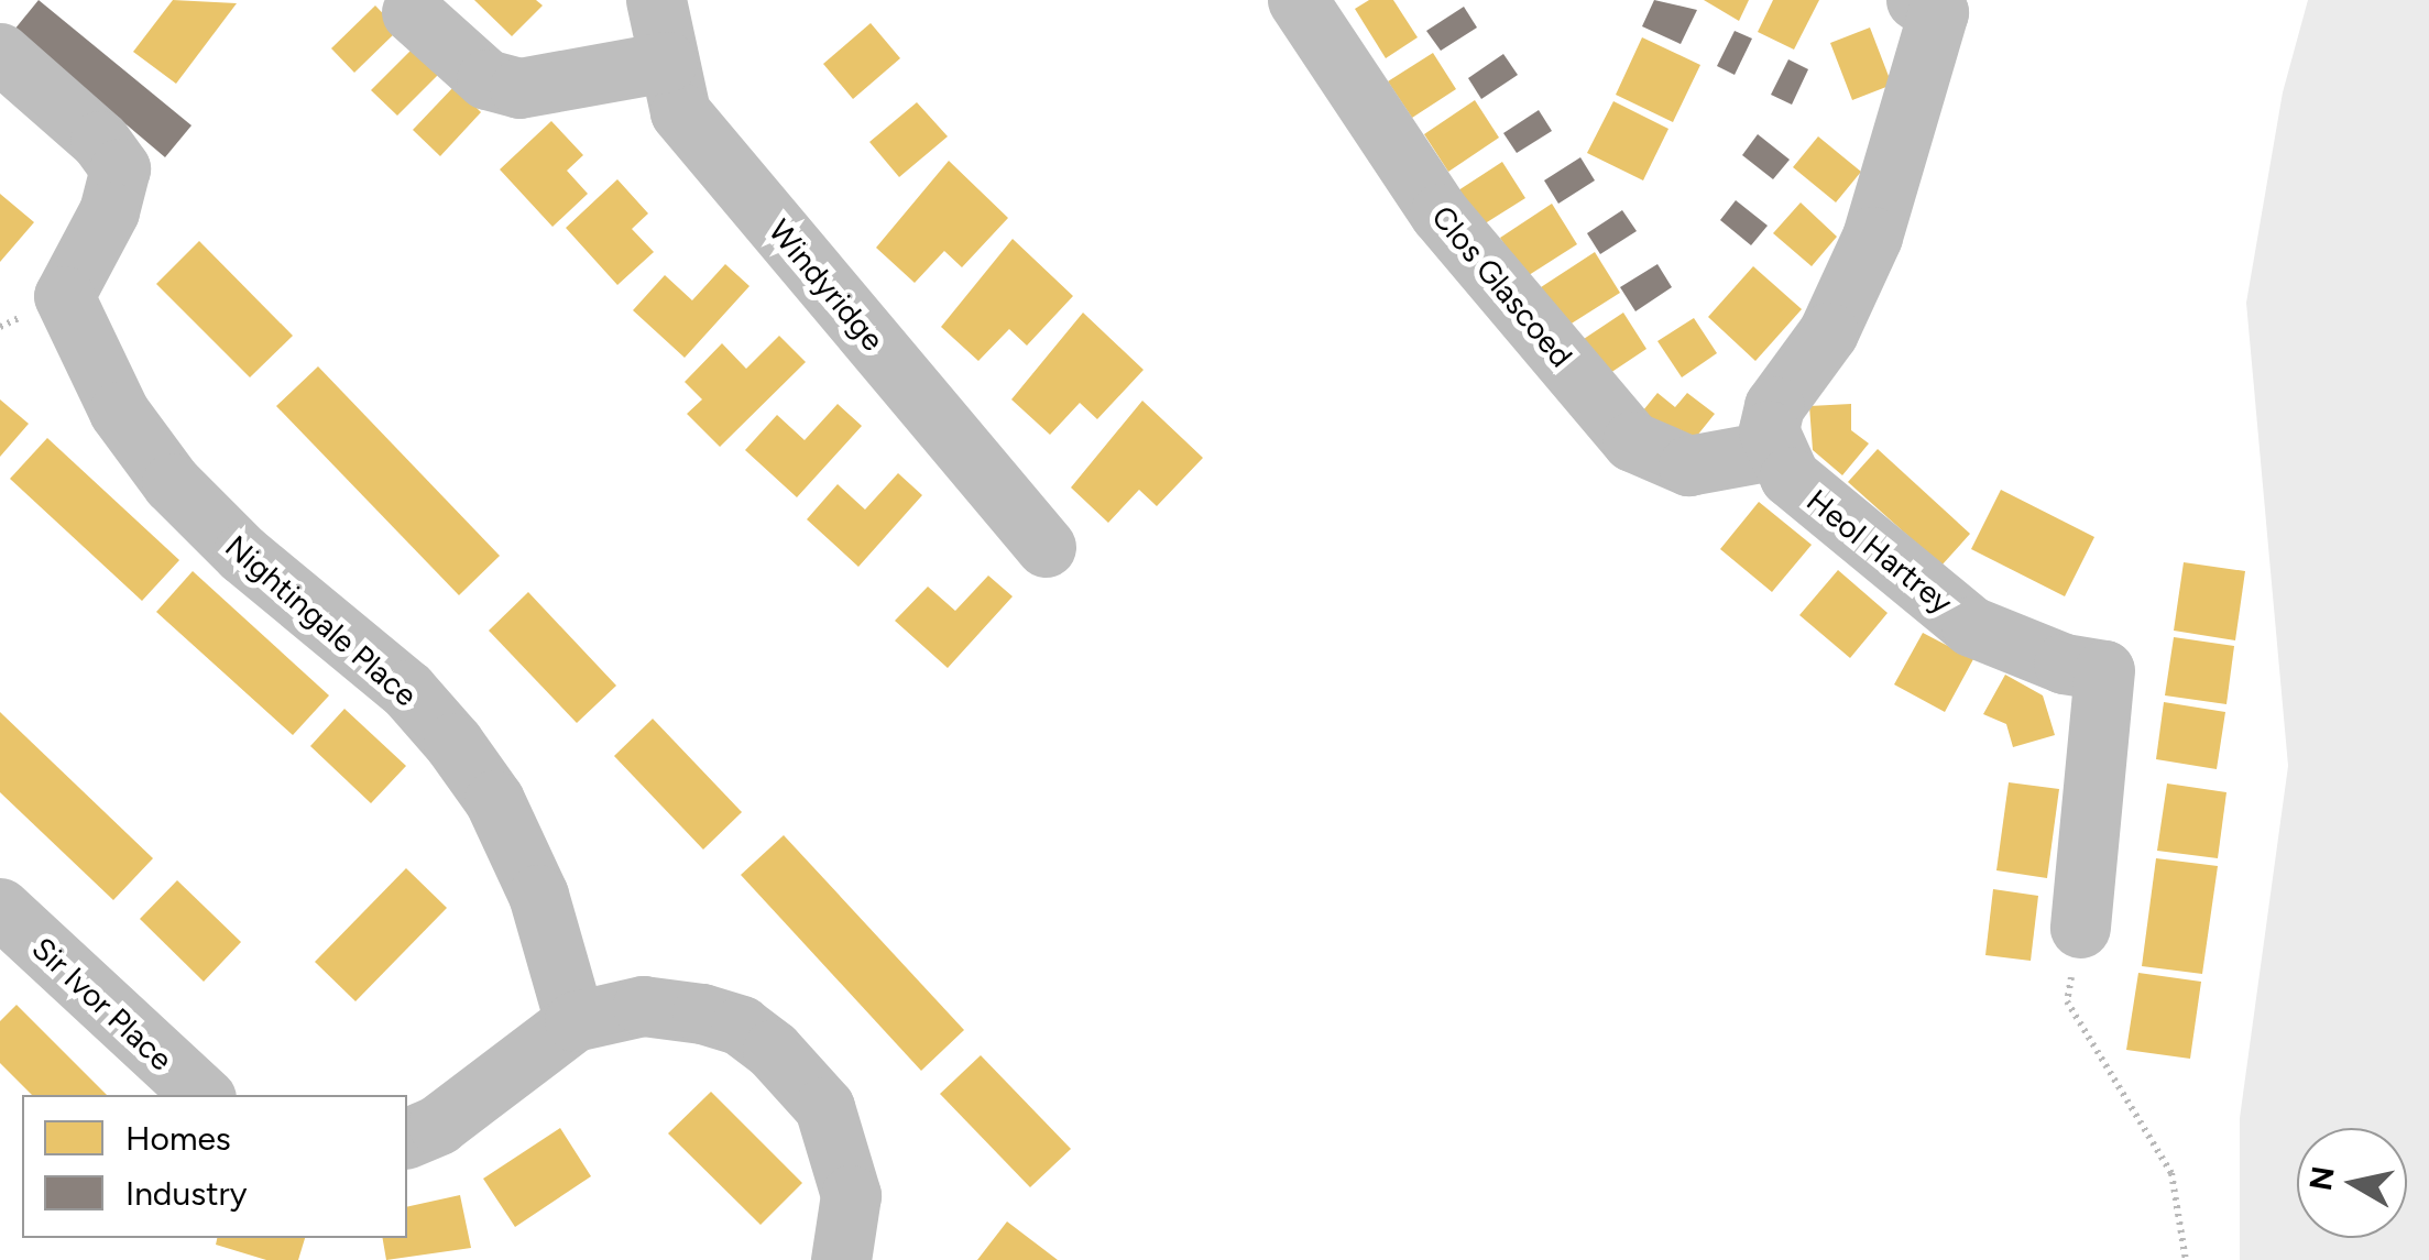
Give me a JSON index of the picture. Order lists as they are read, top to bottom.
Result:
{
  "streets": {
    "street": [
      "Windyridge",
      "Clos Glascoed",
      "Heol Hartrey",
      "Nightingale Place",
      "Sir Ivor Place"
    ]
  },
  "crossings": [
    ["Clos Glascoed", "Heol Hartrey"]
  ],
  "legend": ["Homes", "Industry"],
  "north": "left"
}
